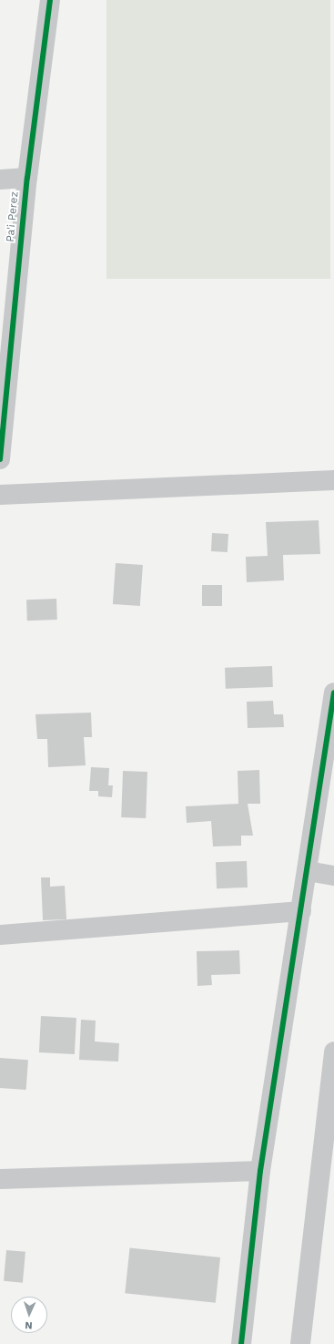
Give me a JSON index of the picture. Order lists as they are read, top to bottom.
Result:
{
  "streets": {
    "street": ["Pa'i Perez"]
  },
  "north": "bottom"
}
